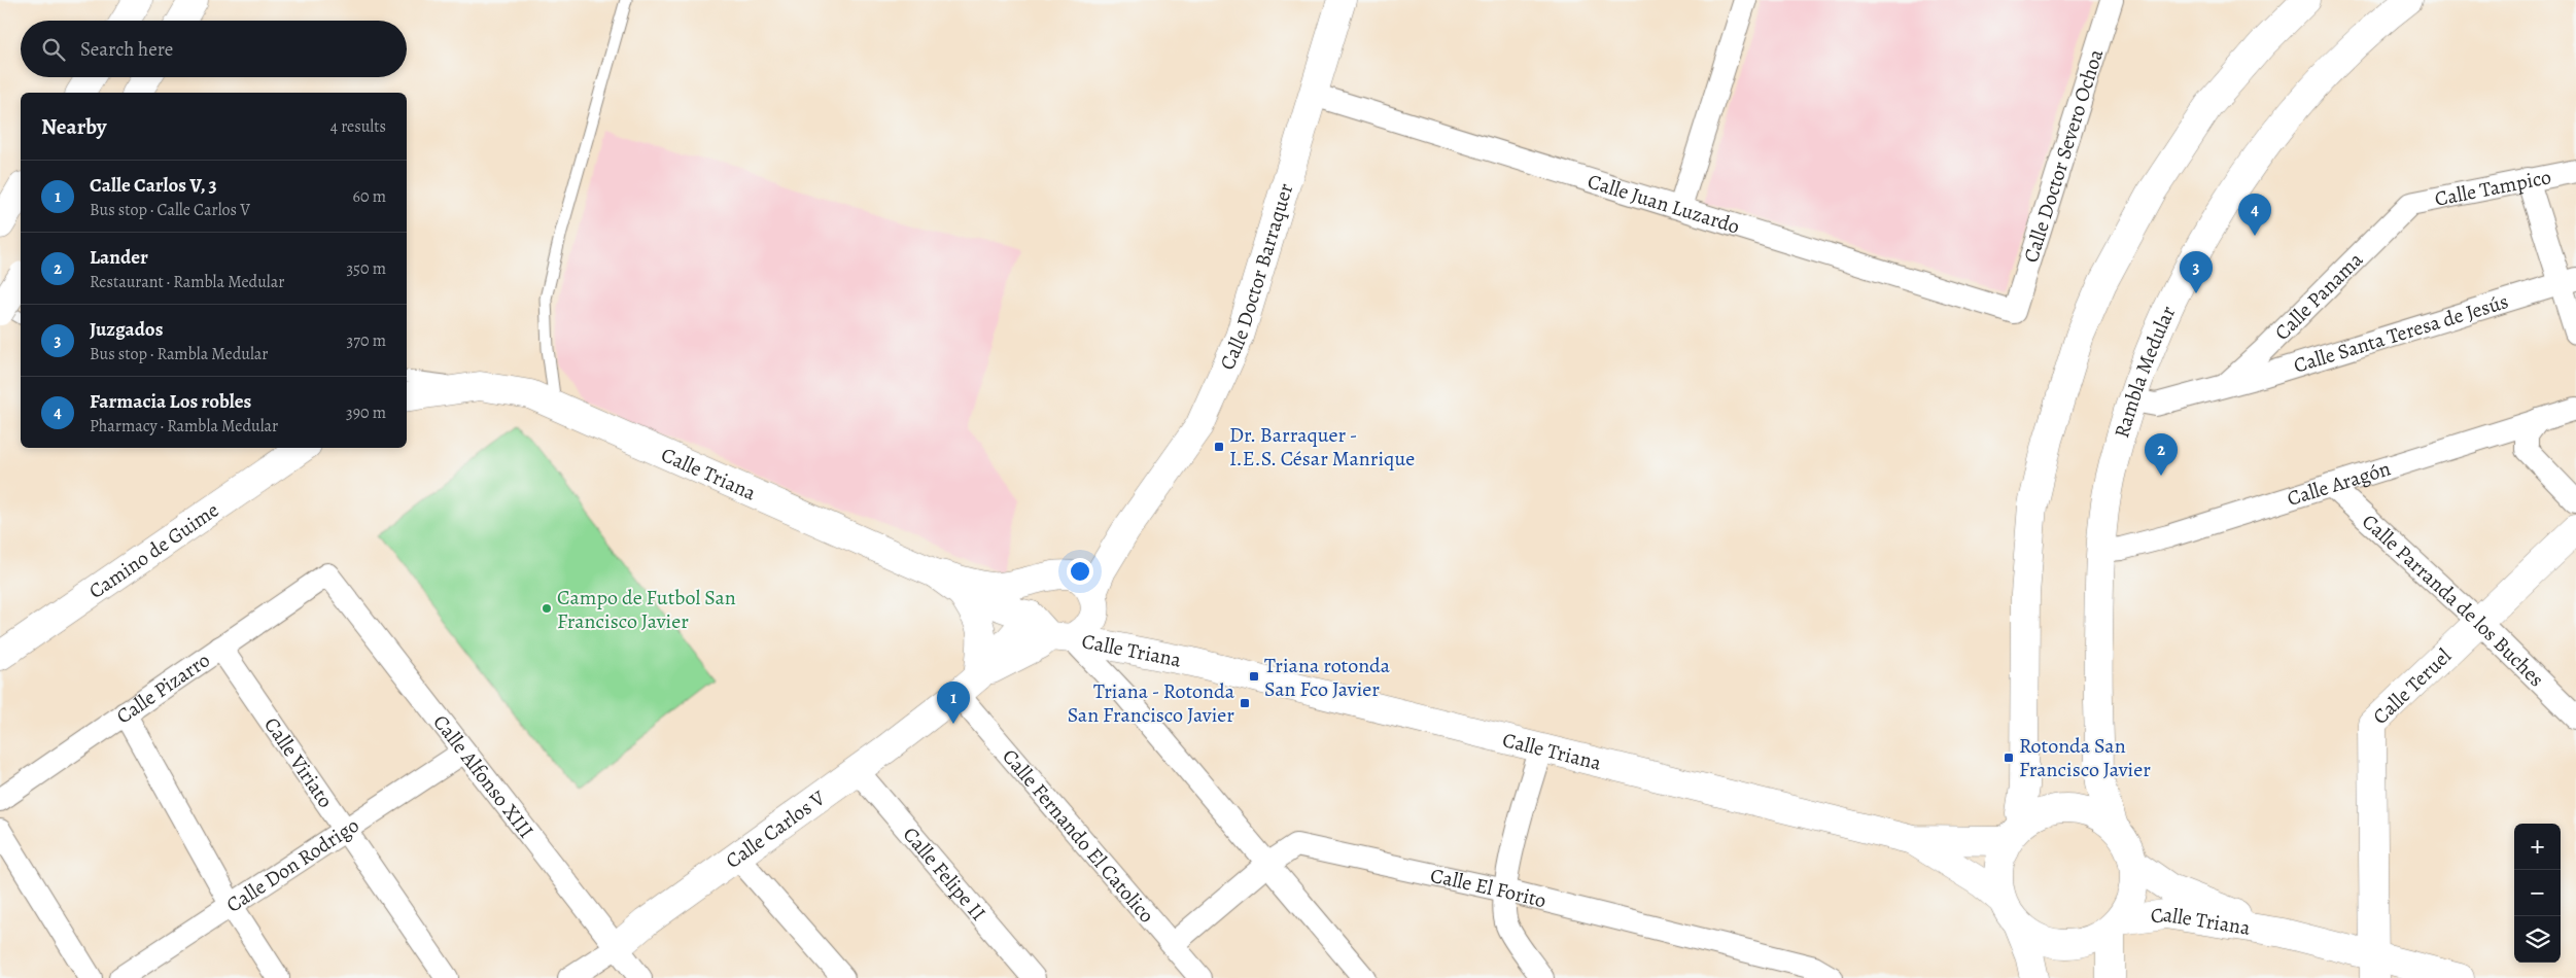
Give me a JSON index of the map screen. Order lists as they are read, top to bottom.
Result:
{
  "streets": {
    "main road": [
      "Calle Doctor Barraquer",
      "Rambla Medular",
      "Calle Triana",
      "Camino de Guime",
      "Calle Teruel",
      "Calle Carlos V"
    ],
    "street": [
      "Calle Doctor Severo Ochoa",
      "Calle Tampico",
      "Calle Juan Luzardo",
      "Calle Panama",
      "Calle Santa Teresa de Jesús",
      "Calle Aragón",
      "Calle Parranda de los Buches",
      "Calle Pizarro",
      "Calle Viriato",
      "Calle Alfonso XIII",
      "Calle Fernando El Catolico",
      "Calle Don Rodrigo",
      "Calle Felipe II",
      "Calle El Forito"
    ]
  },
  "crossings": [
    ["Calle Doctor Severo Ochoa", "Calle Juan Luzardo"],
    ["Calle Tampico", "Calle Panama"],
    ["Calle Juan Luzardo", "Calle Doctor Barraquer"],
    ["Calle Doctor Barraquer", "Calle Triana"],
    ["Calle Doctor Barraquer", "Calle Carlos V"],
    ["Calle Panama", "Calle Santa Teresa de Jesús"],
    ["Calle Santa Teresa de Jesús", "Rambla Medular"],
    ["Rambla Medular", "Calle Triana"],
    ["Rambla Medular", "Calle Aragón"],
    ["Calle Triana", "Calle Teruel"],
    ["Calle Triana", "Calle Carlos V"],
    ["Calle Aragón", "Calle Parranda de los Buches"],
    ["Calle Parranda de los Buches", "Calle Teruel"],
    ["Calle Pizarro", "Calle Viriato"],
    ["Calle Pizarro", "Calle Alfonso XIII"],
    ["Calle Viriato", "Calle Don Rodrigo"],
    ["Calle Alfonso XIII", "Calle Carlos V"],
    ["Calle Alfonso XIII", "Calle Don Rodrigo"],
    ["Calle Carlos V", "Calle Fernando El Catolico"],
    ["Calle Carlos V", "Calle Felipe II"],
    ["Calle Fernando El Catolico", "Calle El Forito"]
  ],
  "places": {
    "transit": [
      "Dr. Barraquer - I.E.S. César Manrique",
      "Triana rotonda San Fco Javier",
      "Triana - Rotonda San Francisco Javier",
      "Rotonda San Francisco Javier"
    ],
    "other": ["Campo de Futbol San Francisco Javier"]
  },
  "page": {
    "search": "Search here",
    "heading": ["Nearby", "4 results"],
    "list": [
      {
        "mark": "1",
        "name": "Calle Carlos V, 3",
        "note": "Bus stop · Calle Carlos V",
        "value": "60 m"
      },
      {
        "mark": "2",
        "name": "Lander",
        "note": "Restaurant · Rambla Medular",
        "value": "350 m"
      },
      {
        "mark": "3",
        "name": "Juzgados",
        "note": "Bus stop · Rambla Medular",
        "value": "370 m"
      },
      {
        "mark": "4",
        "name": "Farmacia Los robles",
        "note": "Pharmacy · Rambla Medular",
        "value": "390 m"
      }
    ],
    "pins": [
      "4",
      "3",
      "2",
      "1"
    ],
    "map_buttons": ["+", "−"]
  }
}
